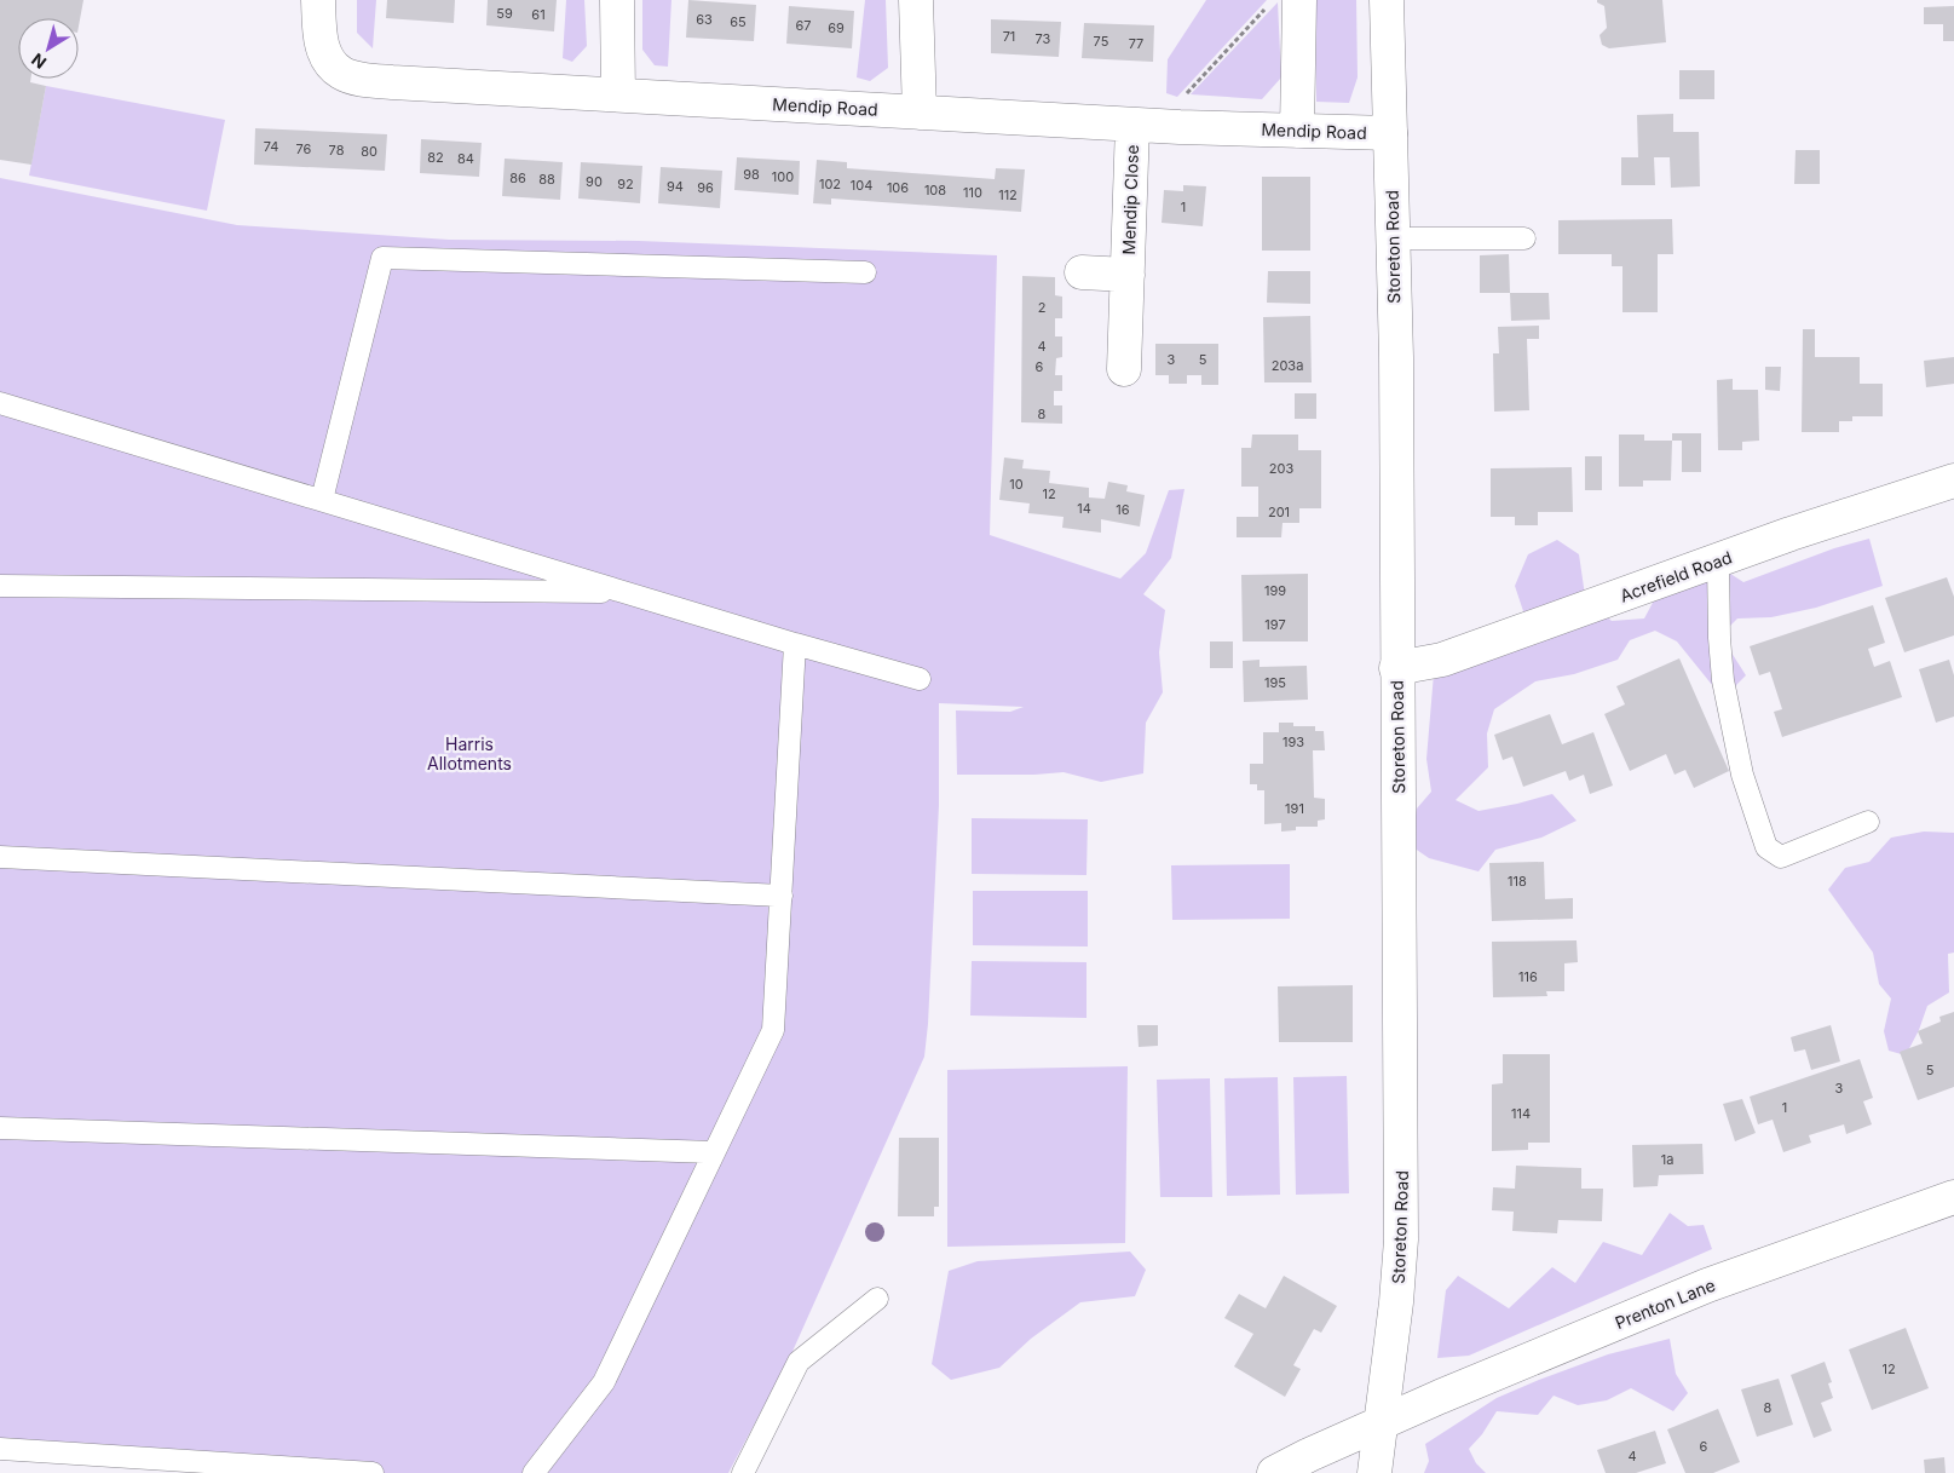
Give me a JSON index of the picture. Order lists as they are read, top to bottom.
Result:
{
  "streets": {
    "street": [
      "Mendip Road",
      "Mendip Close",
      "Storeton Road",
      "Acrefield Road",
      "Prenton Lane"
    ]
  },
  "crossings": [
    ["Mendip Road", "Mendip Close"],
    ["Mendip Road", "Storeton Road"],
    ["Storeton Road", "Acrefield Road"],
    ["Storeton Road", "Prenton Lane"]
  ],
  "parks": ["Harris Allotments"],
  "house_numbers": [
    "59",
    "61",
    "63",
    "65",
    "67",
    "69",
    "71",
    "73",
    "75",
    "77",
    "74",
    "76",
    "78",
    "80",
    "82",
    "84",
    "98",
    "100",
    "86",
    "88",
    "90",
    "92",
    "102",
    "104",
    "94",
    "96",
    "106",
    "108",
    "110",
    "112",
    "1",
    "2",
    "4",
    "3",
    "5",
    "203a",
    "6",
    "8",
    "203",
    "10",
    "12",
    "14",
    "16",
    "201",
    "199",
    "197",
    "195",
    "193",
    "191",
    "118",
    "116",
    "5",
    "3",
    "1",
    "114",
    "1a",
    "12",
    "8",
    "6",
    "4"
  ],
  "north": "bottom left"
}
